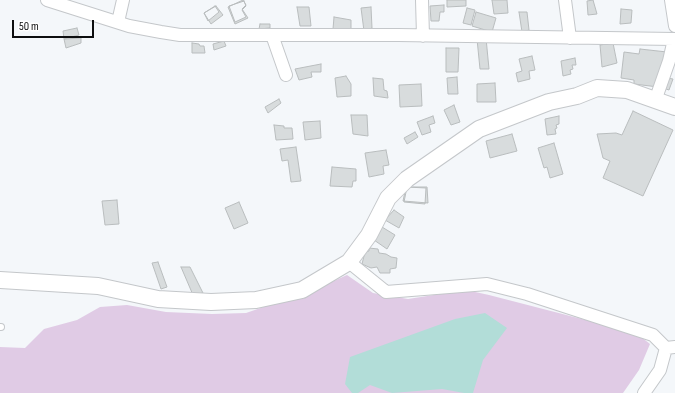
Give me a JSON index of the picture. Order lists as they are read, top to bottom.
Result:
{
  "scale_bar": "50 m"
}
